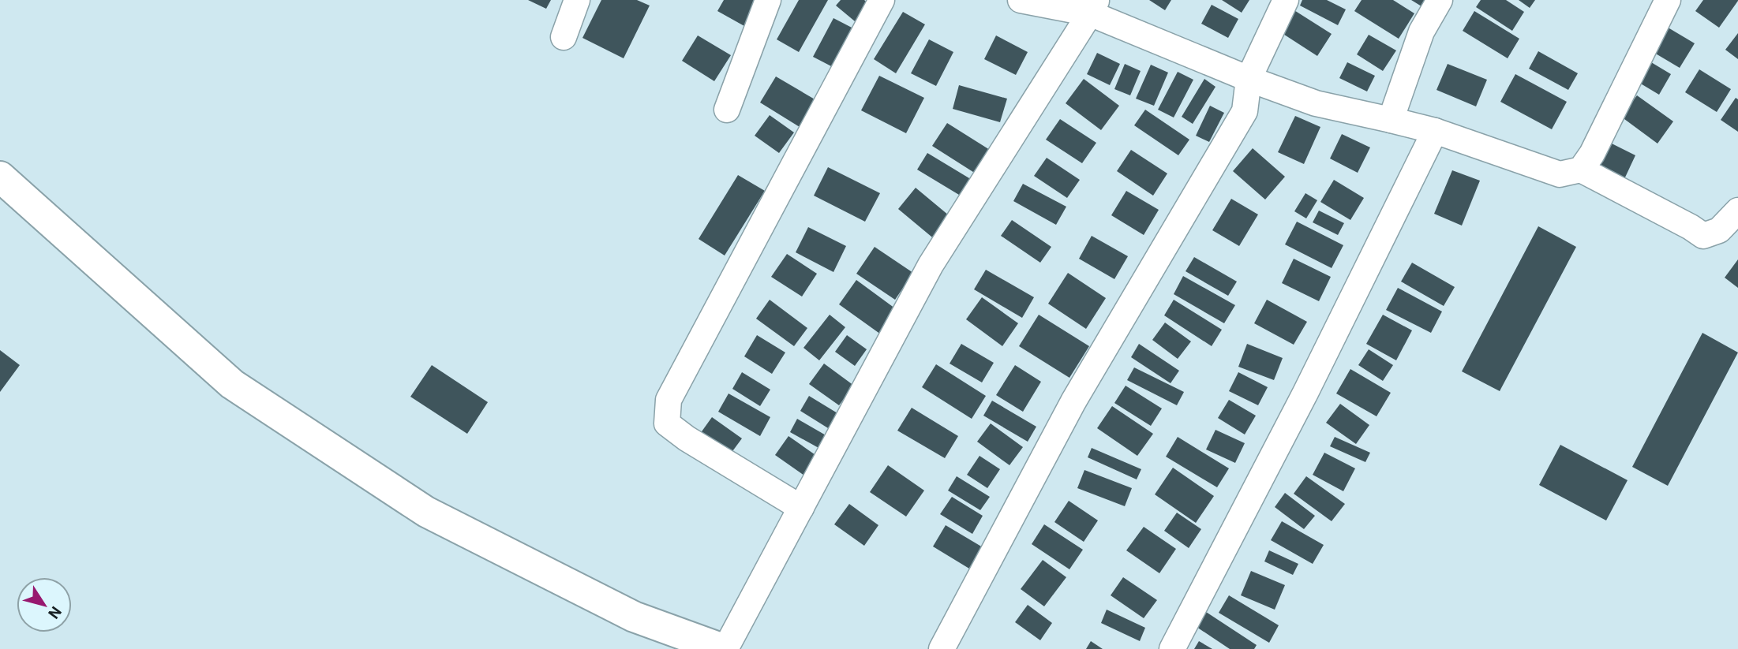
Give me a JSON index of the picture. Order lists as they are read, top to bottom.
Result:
{
  "north": "bottom right"
}
